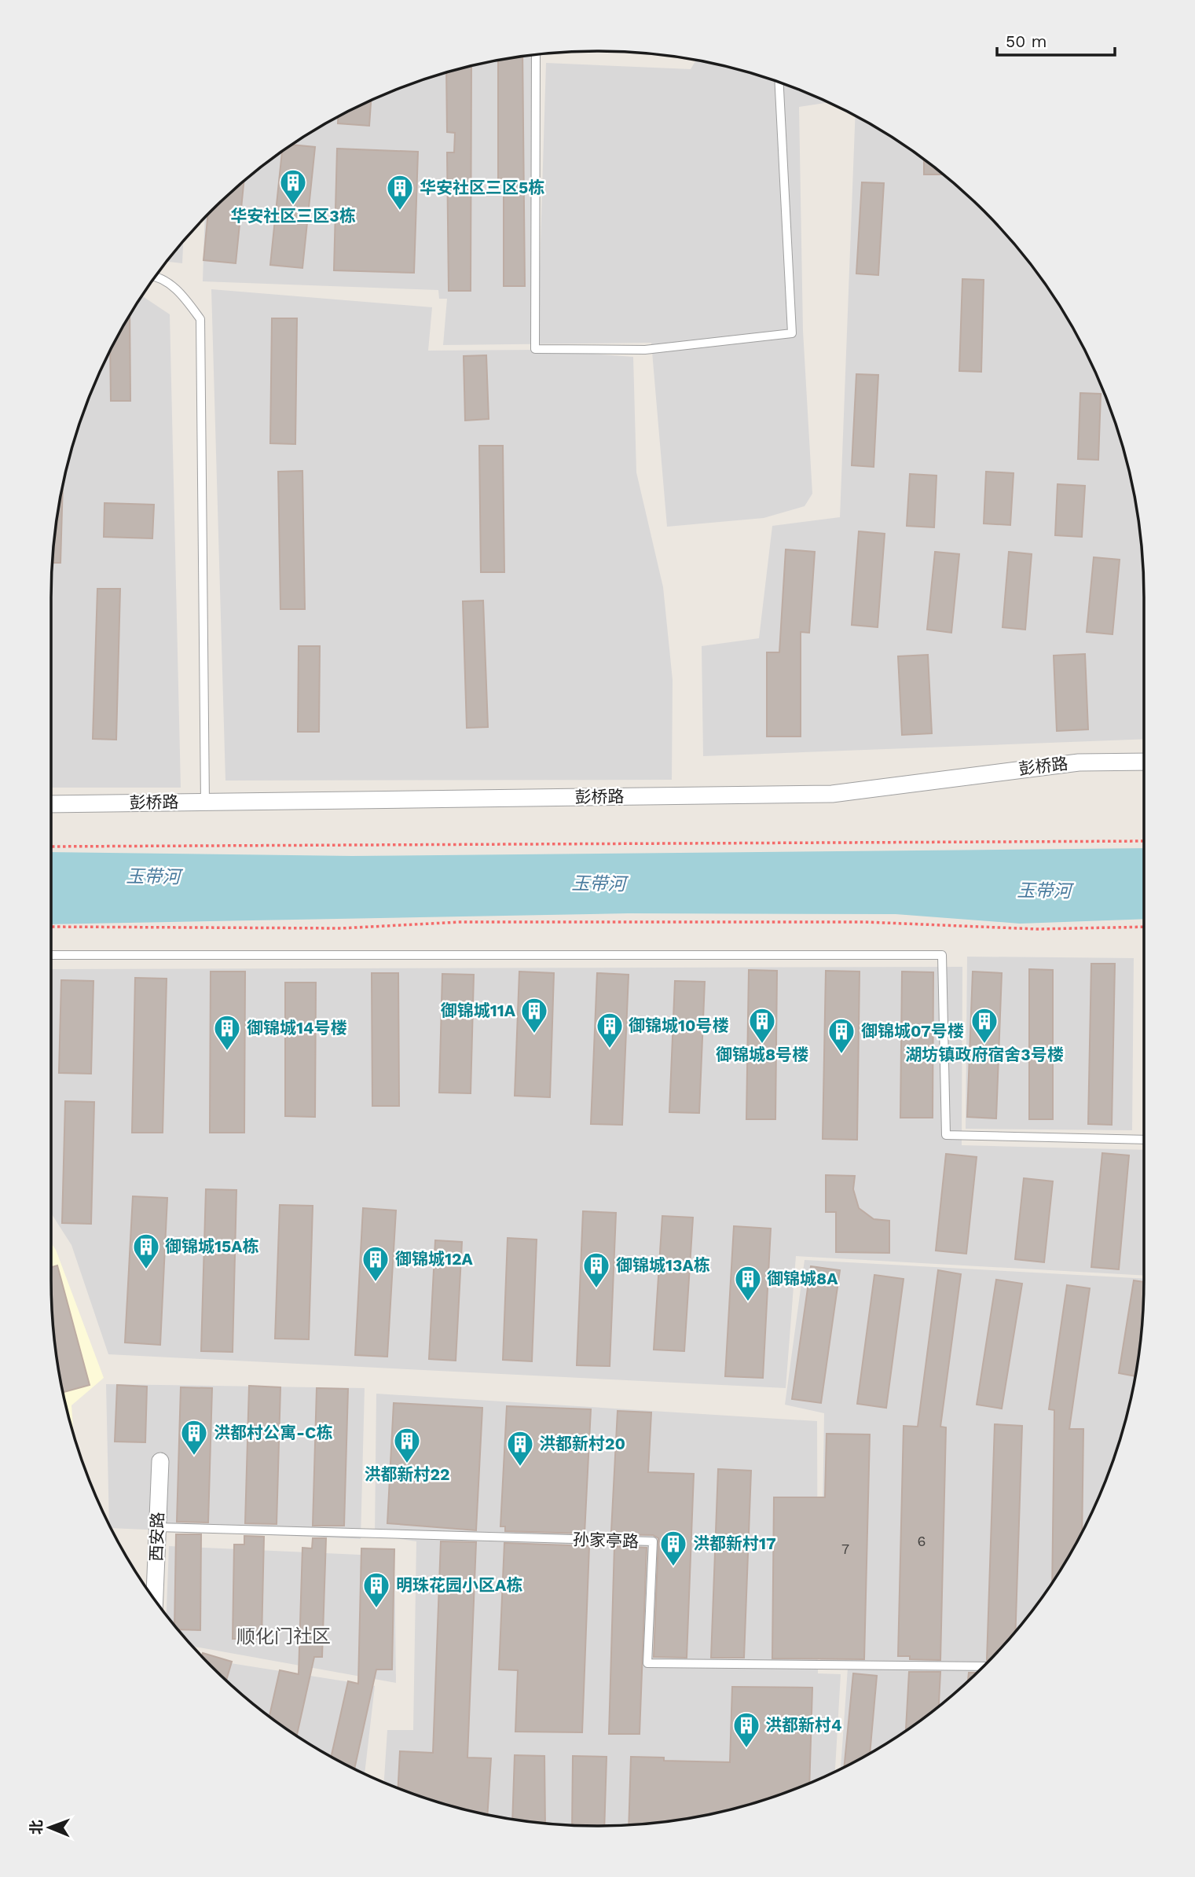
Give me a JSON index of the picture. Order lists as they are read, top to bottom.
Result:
{
  "streets": {
    "street": ["彭桥路", "西安路"],
    "lane": ["孙家亭路"]
  },
  "crossings": [
    ["西安路", "孙家亭路"]
  ],
  "districts": ["顺化门社区"],
  "water": ["玉带河"],
  "places": {
    "building": [
      "华安社区三区3栋",
      "华安社区三区5栋",
      "御锦城11A",
      "御锦城8号楼",
      "湖坊镇政府宿舍3号楼",
      "御锦城10号楼",
      "御锦城14号楼",
      "御锦城07号楼",
      "御锦城15A栋",
      "御锦城12A",
      "御锦城13A栋",
      "御锦城8A",
      "洪都村公寓-C栋",
      "洪都新村22",
      "洪都新村20",
      "洪都新村17",
      "明珠花园小区A栋",
      "洪都新村4"
    ]
  },
  "house_numbers": ["6", "7"],
  "scale_bar": "50 m",
  "north": "left"
}
